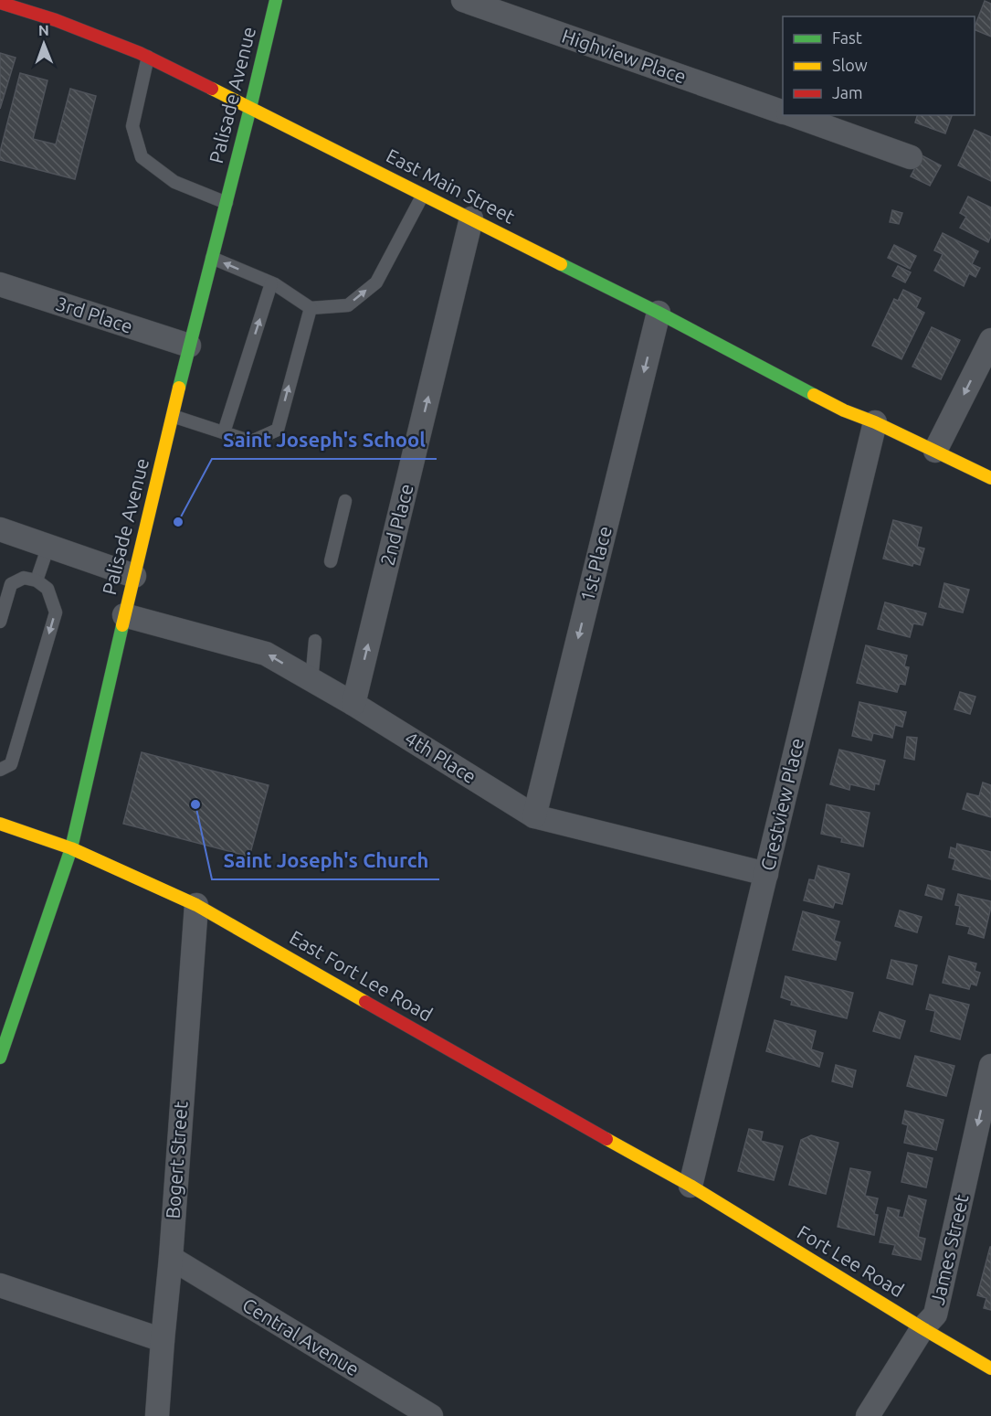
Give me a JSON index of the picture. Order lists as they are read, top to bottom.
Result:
{
  "streets": {
    "street": [
      "Highview Place",
      "Palisade Avenue",
      "East Main Street",
      "3rd Place",
      "2nd Place",
      "1st Place",
      "4th Place",
      "Crestview Place",
      "East Fort Lee Road",
      "Bogert Street",
      "James Street",
      "Fort Lee Road",
      "Central Avenue"
    ]
  },
  "crossings": [
    ["Palisade Avenue", "East Main Street"],
    ["Palisade Avenue", "3rd Place"],
    ["Palisade Avenue", "4th Place"],
    ["Palisade Avenue", "East Fort Lee Road"],
    ["East Main Street", "2nd Place"],
    ["East Main Street", "1st Place"],
    ["East Main Street", "Crestview Place"],
    ["2nd Place", "4th Place"],
    ["1st Place", "4th Place"],
    ["4th Place", "Crestview Place"],
    ["Crestview Place", "East Fort Lee Road"],
    ["Crestview Place", "Fort Lee Road"],
    ["East Fort Lee Road", "Bogert Street"],
    ["East Fort Lee Road", "Fort Lee Road"],
    ["Bogert Street", "Central Avenue"],
    ["James Street", "Fort Lee Road"]
  ],
  "one_way": ["2nd Place", "1st Place", "James Street"],
  "places": ["Saint Joseph's School", "Saint Joseph's Church"],
  "legend": ["Fast", "Slow", "Jam"],
  "north": "top"
}
